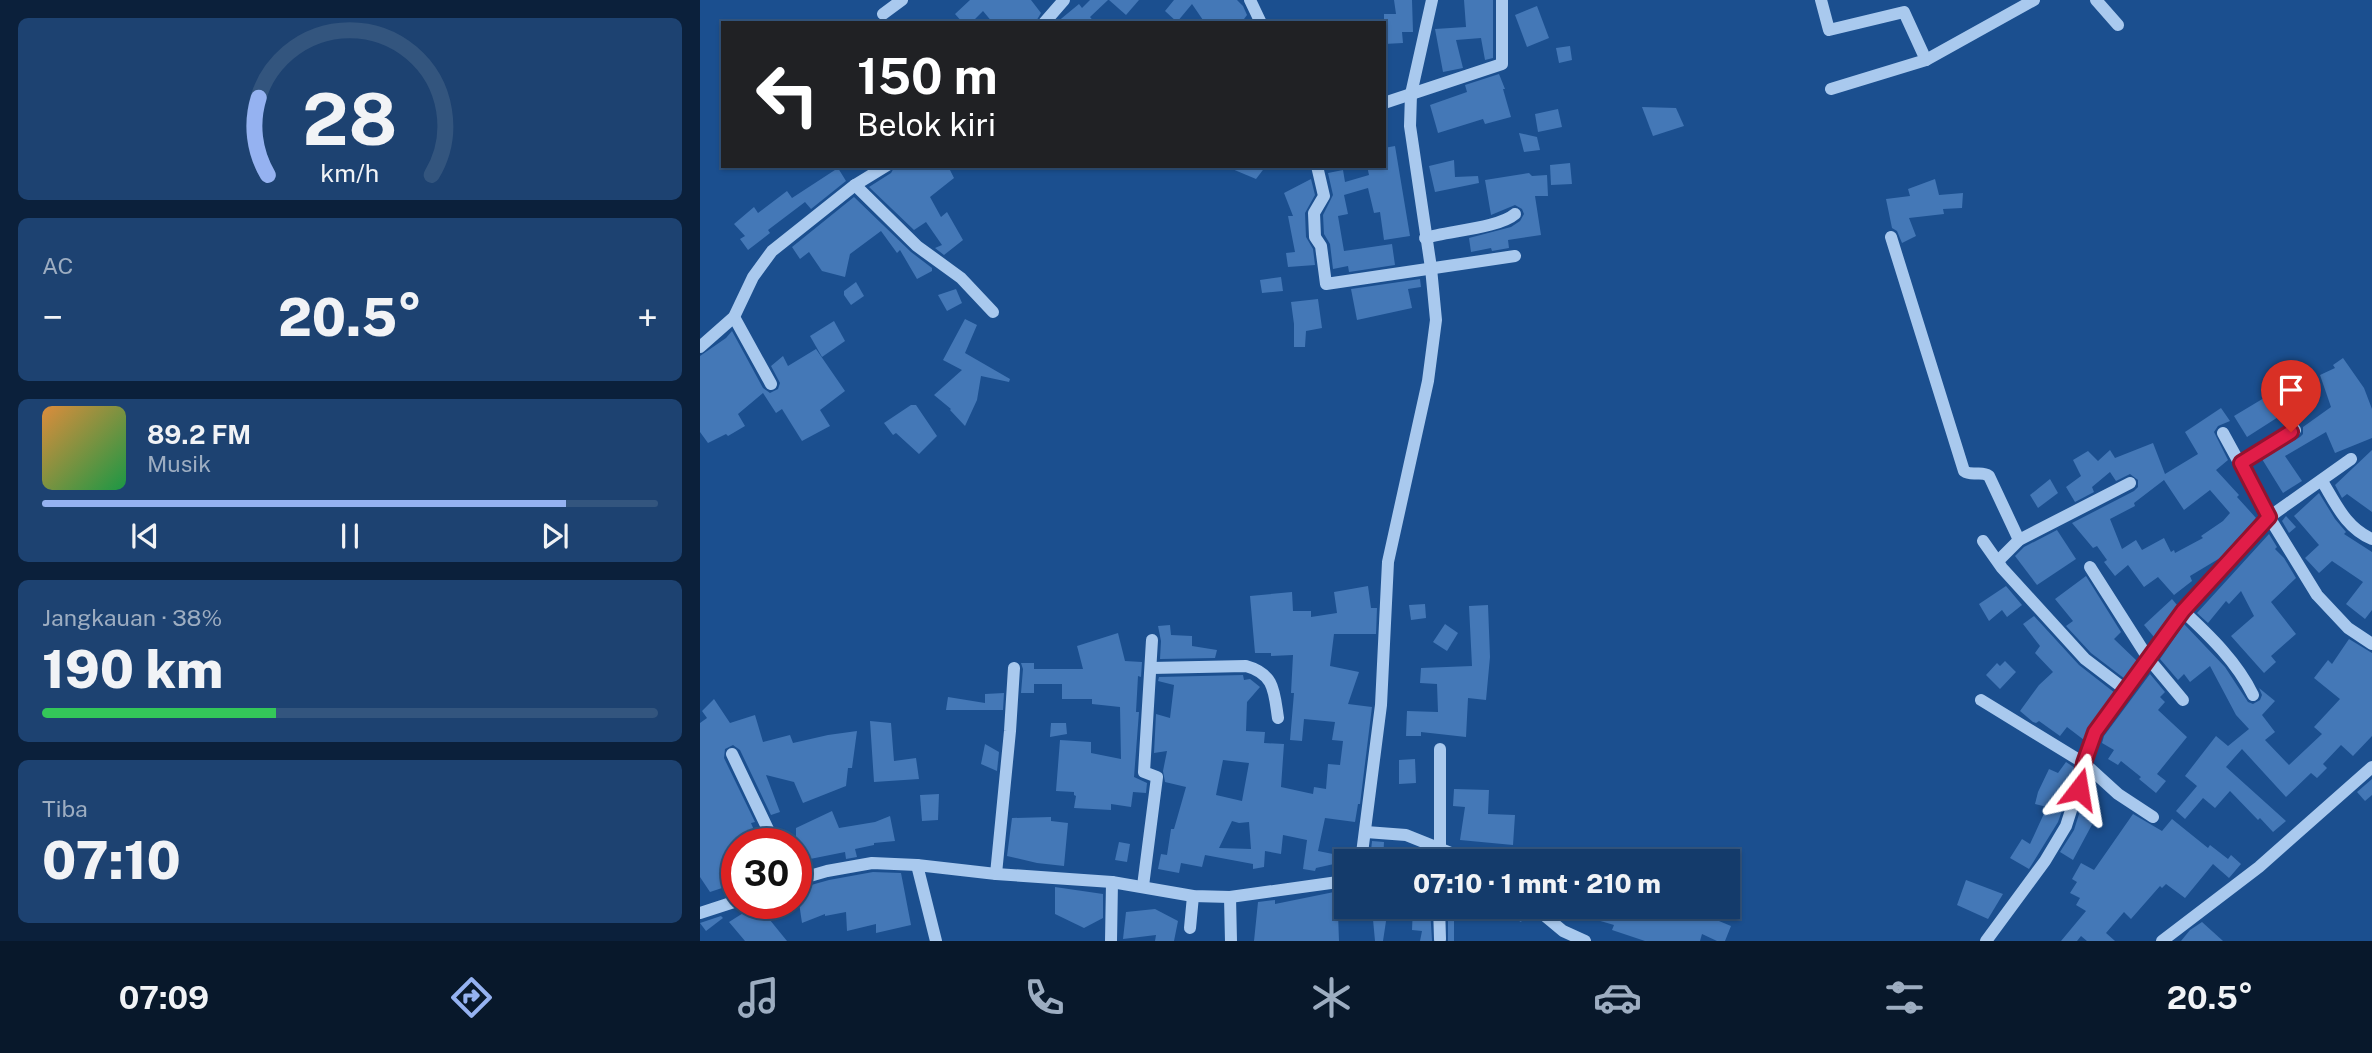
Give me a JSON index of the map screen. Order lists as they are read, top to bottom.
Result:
{
  "page": {
    "turn": ["150 m", "Belok kiri"],
    "tile": [
      "AC",
      ["Jangkauan · 38%", "190 km"],
      ["Tiba", "07:10"]
    ],
    "heat": ["−", "20.5°", "+"],
    "song": ["89.2 FM", "Musik"],
    "limit": "30",
    "trip": "07:10 · 1 mnt · 210 m",
    "tabs": ["07:09", "20.5°"],
    "gauge": ["28", "km/h"]
  }
}
